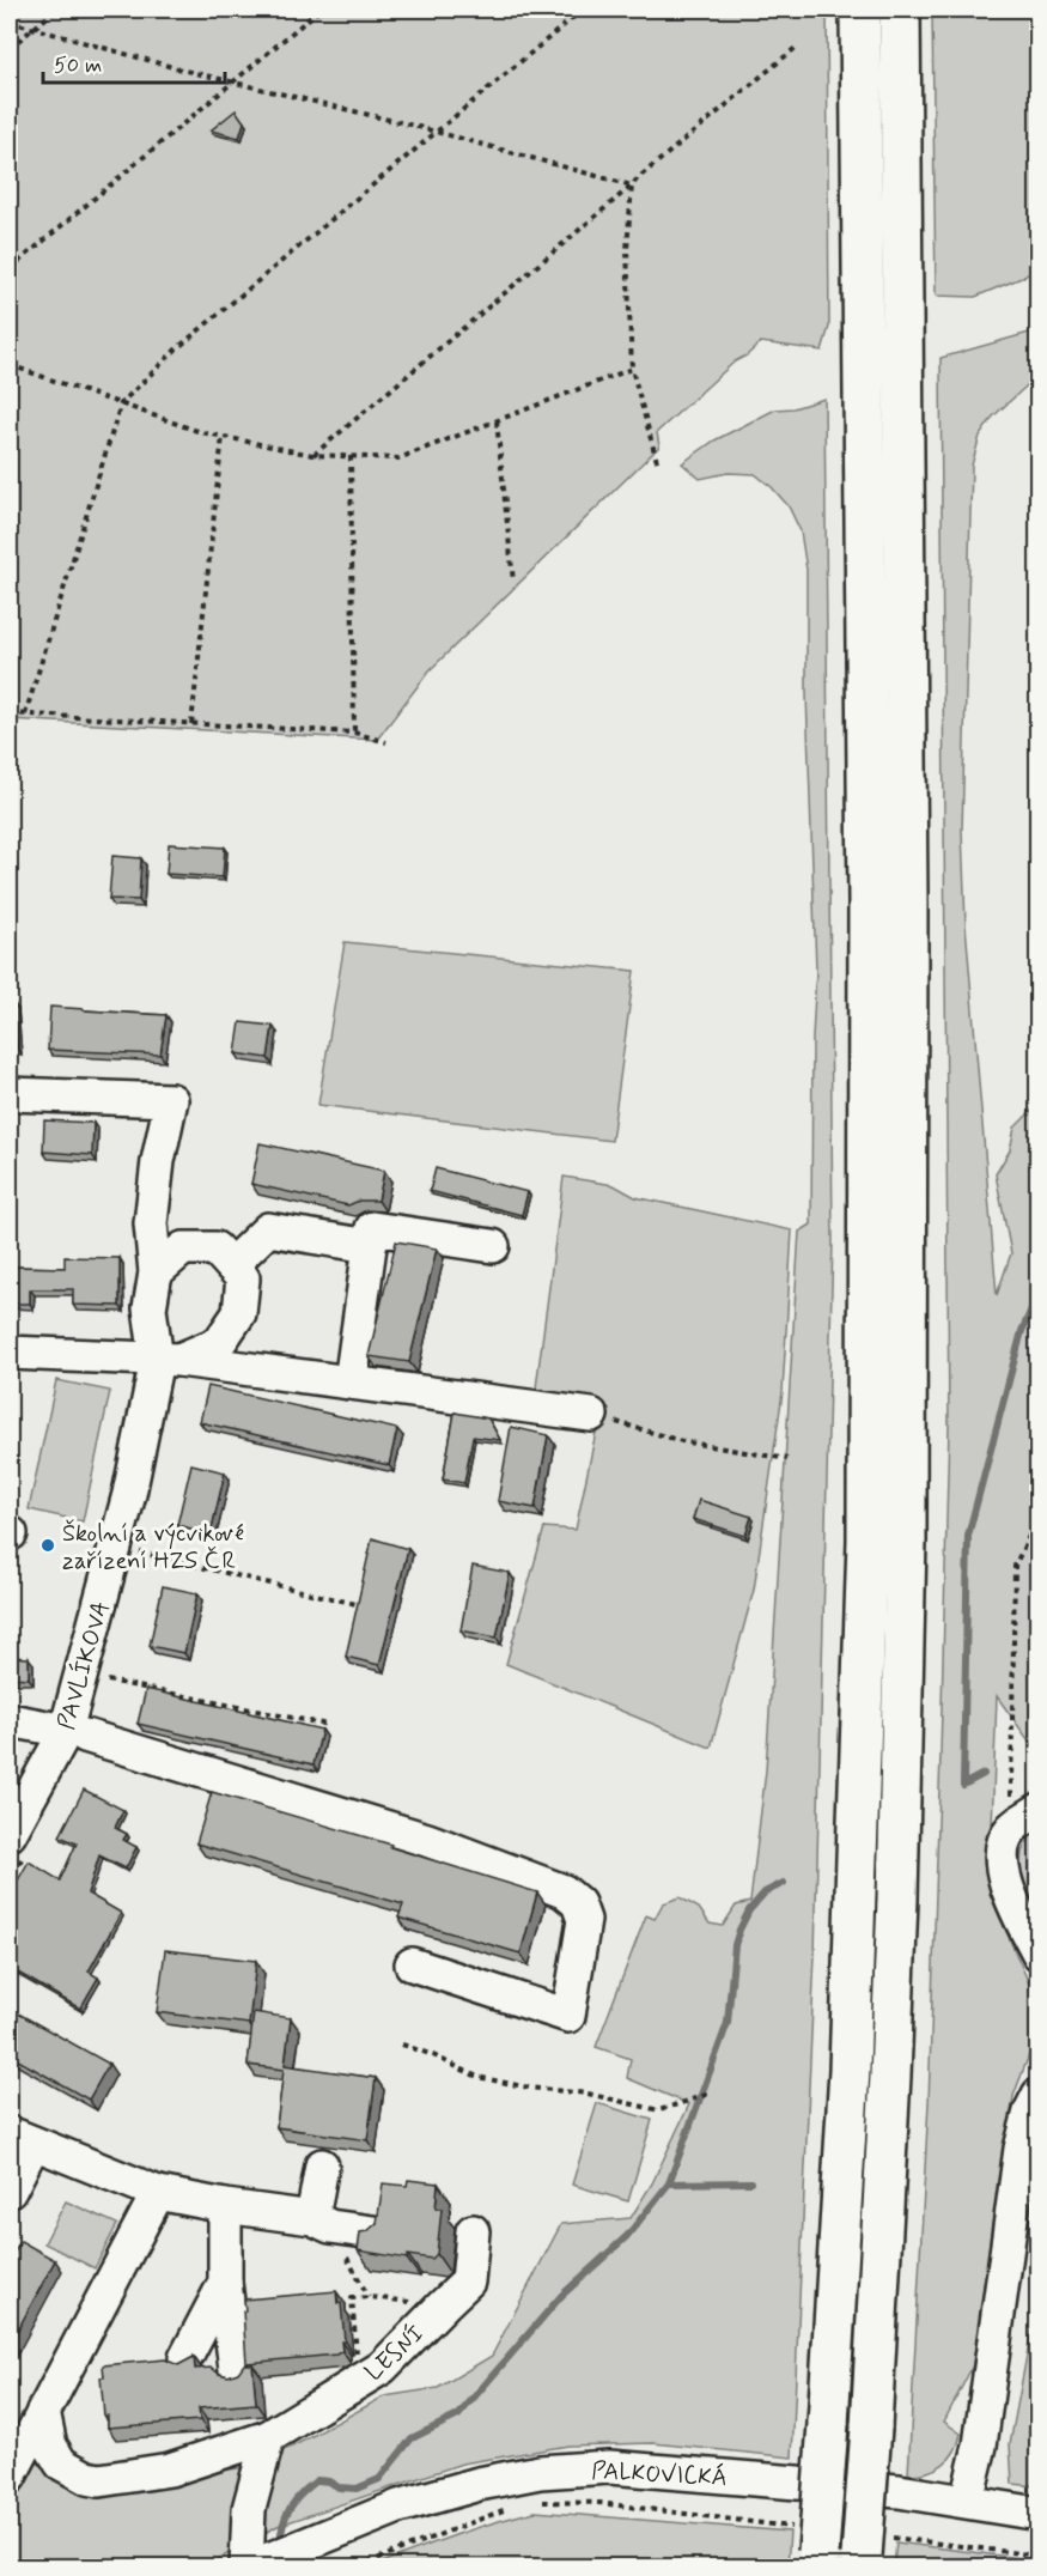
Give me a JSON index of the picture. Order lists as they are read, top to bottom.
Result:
{
  "streets": {
    "street": ["PAVLÍKOVA", "LESNÍ", "PALKOVICKÁ"]
  },
  "places": ["Školní a výcvikové zařízení HZS ČR"],
  "scale_bar": "50 m"
}
